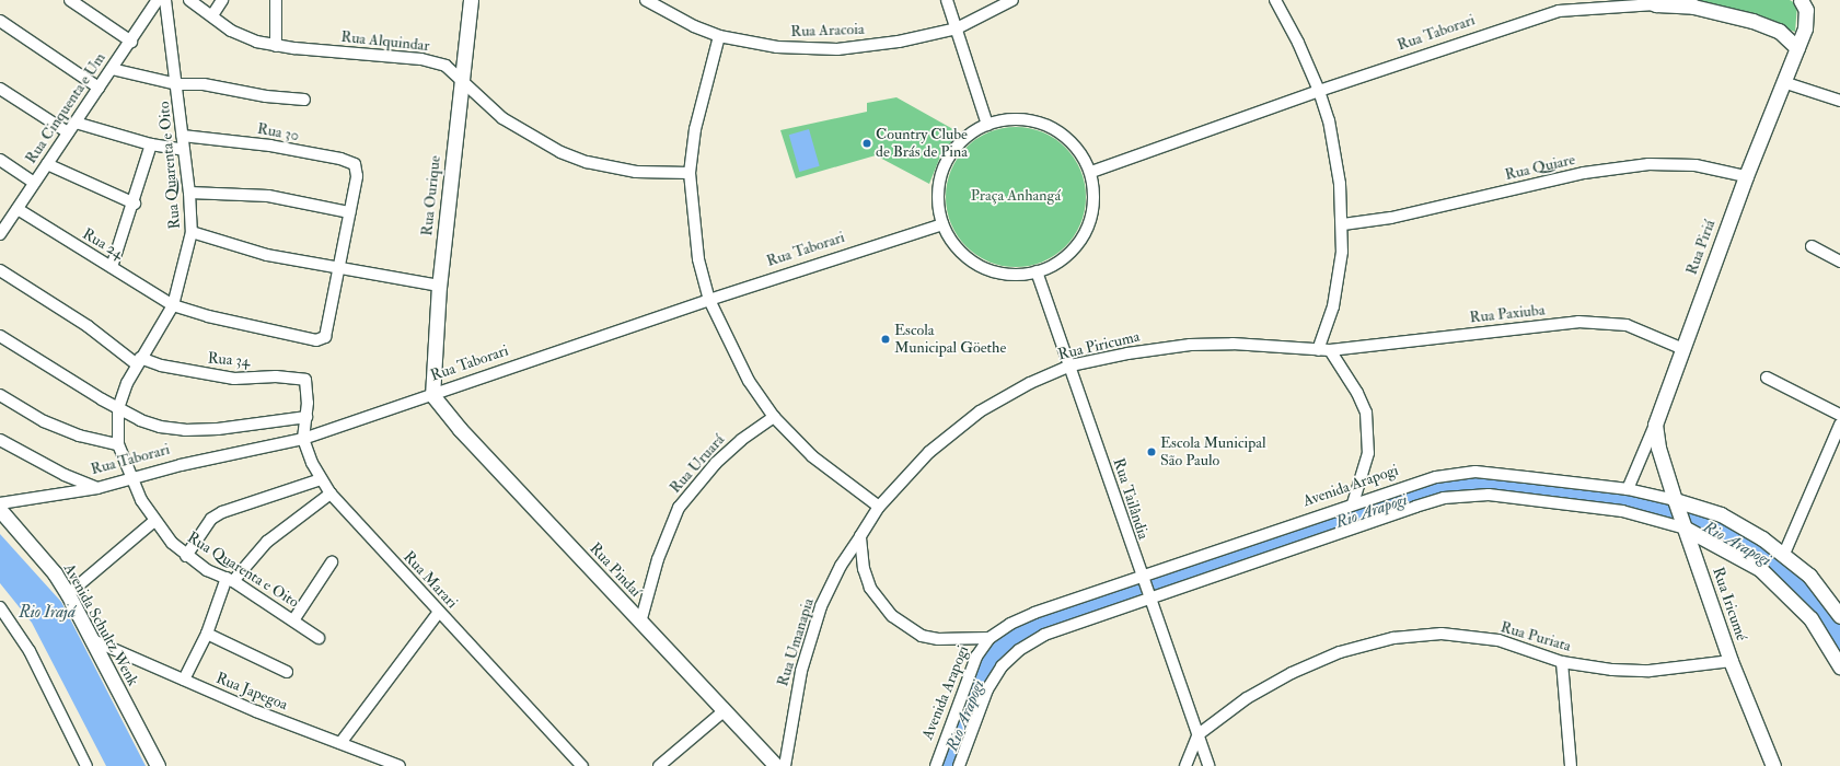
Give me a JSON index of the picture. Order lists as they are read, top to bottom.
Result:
{
  "streets": {
    "street": [
      "Rua Aracoia",
      "Rua Taborari",
      "Rua Alquindar",
      "Rua Cinquenta e Um",
      "Rua 30",
      "Rua Quarenta e Oito",
      "Rua Quiare",
      "Rua Ourique",
      "Rua 24",
      "Rua Piriá",
      "Rua Paxiuba",
      "Rua Piricuma",
      "Rua 34",
      "Rua Uruará",
      "Avenida Arapogi",
      "Rua Tailândia",
      "Rua Pindaí",
      "Rua Marari",
      "Rua Iricumé",
      "Avenida Schultz Wenk",
      "Rua Puriata",
      "Rua Umanapia",
      "Rua Japegoa"
    ]
  },
  "crossings": [
    ["Rua Taborari", "Rua Quarenta e Oito"],
    ["Rua Taborari", "Rua Ourique"],
    ["Rua Taborari", "Rua Piriá"],
    ["Rua Taborari", "Rua Tailândia"],
    ["Rua Taborari", "Rua Pindaí"],
    ["Rua Taborari", "Rua Marari"],
    ["Rua Alquindar", "Rua Ourique"],
    ["Rua Cinquenta e Um", "Rua 24"],
    ["Rua 30", "Rua Quarenta e Oito"],
    ["Rua Quarenta e Oito", "Rua 24"],
    ["Rua Quarenta e Oito", "Rua 34"],
    ["Rua Quiare", "Rua Piriá"],
    ["Rua Ourique", "Rua Pindaí"],
    ["Rua Piriá", "Rua Paxiuba"],
    ["Rua Piriá", "Avenida Arapogi"],
    ["Rua Piriá", "Rua Iricumé"],
    ["Rua Paxiuba", "Rua Piricuma"],
    ["Rua Piricuma", "Rua Tailândia"],
    ["Rua Piricuma", "Rua Umanapia"],
    ["Rua Uruará", "Rua Pindaí"],
    ["Avenida Arapogi", "Rua Tailândia"],
    ["Avenida Arapogi", "Rua Iricumé"],
    ["Rua Tailândia", "Rua Puriata"],
    ["Rua Iricumé", "Rua Puriata"],
    ["Avenida Schultz Wenk", "Rua Japegoa"]
  ],
  "water": ["Rio Arapogi", "Rio Irajá"],
  "parks": ["Praça Anhangá"],
  "places": ["Country Clube de Brás de Pina", "Escola Municipal Göethe", "Escola Municipal São Paulo"]
}
